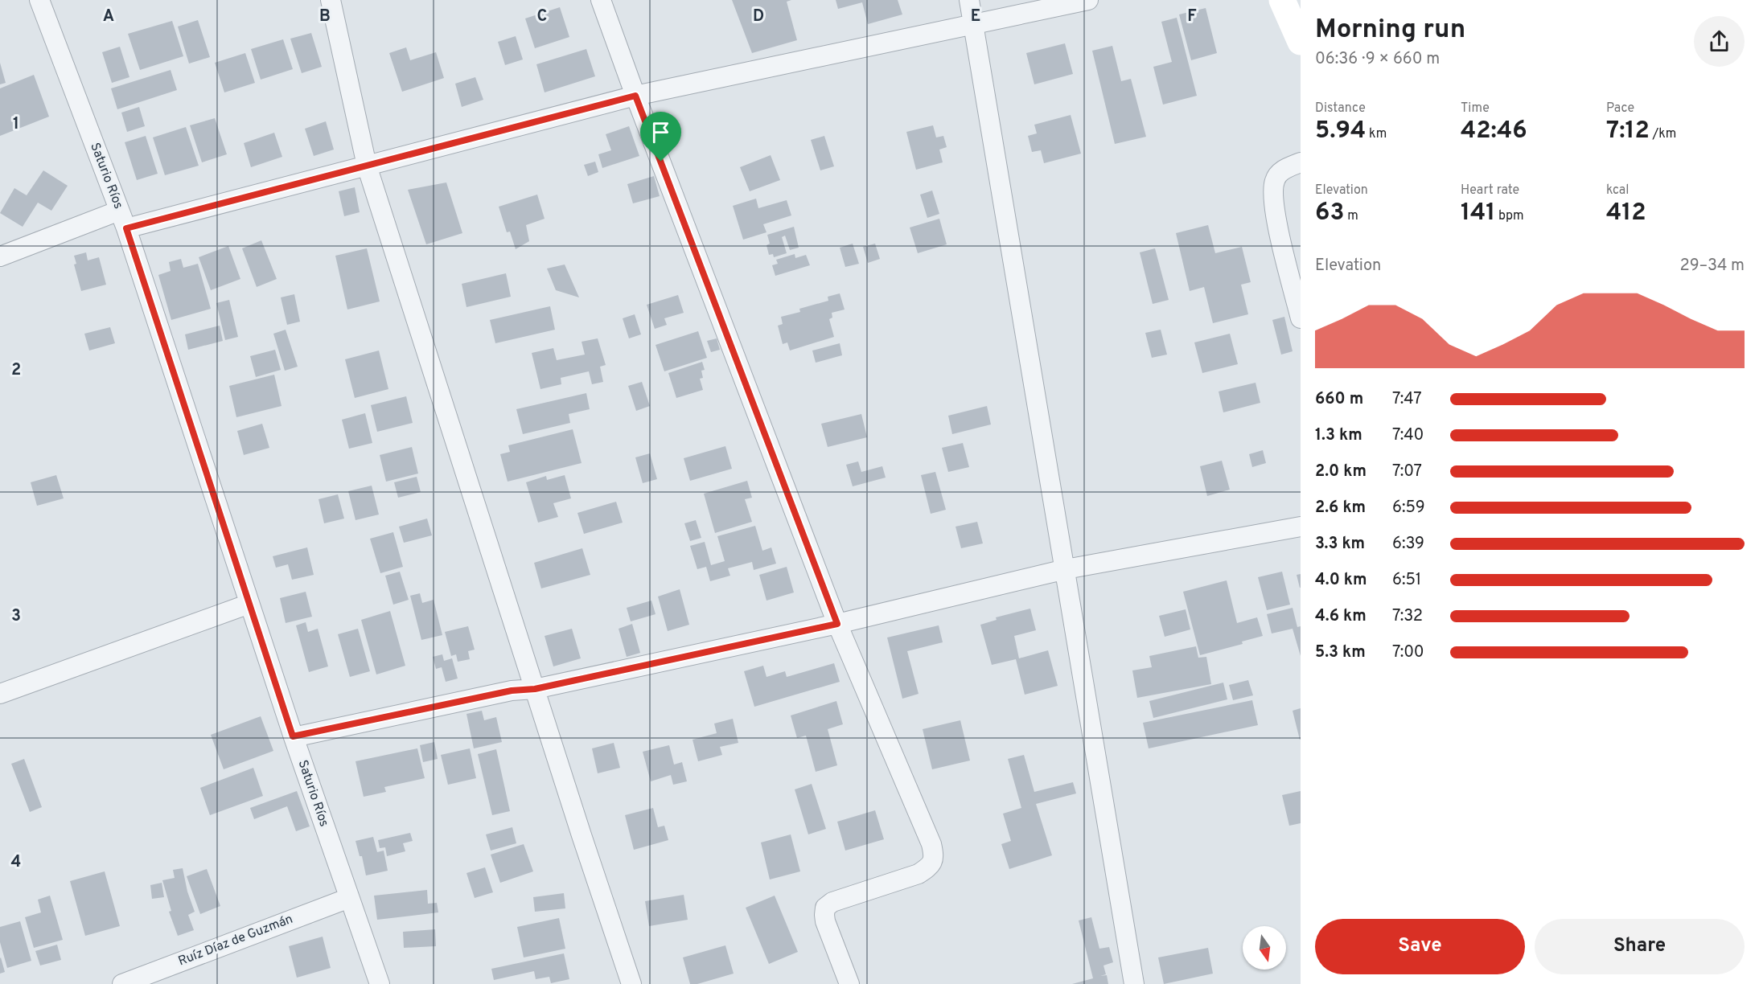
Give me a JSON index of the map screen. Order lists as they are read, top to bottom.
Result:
{
  "streets": {
    "street": ["Saturio Ríos", "Ruíz Díaz de Guzmán"]
  },
  "crossings": [
    ["Saturio Ríos", "Ruíz Díaz de Guzmán"]
  ],
  "north": "bottom",
  "page": {
    "heading": ["Morning run", "06:36 · 9 × 660 m"],
    "stats": [
      ["Distance", "5.94 km"],
      ["Time", "42:46"],
      ["Pace", "7:12 /km"],
      ["Elevation", "63 m"],
      ["Heart rate", "141 bpm"],
      ["kcal", "412"]
    ],
    "chart": ["Elevation", "29–34 m"],
    "list": [
      {
        "name": "660 m",
        "note": "7:47"
      },
      {
        "name": "1.3 km",
        "note": "7:40"
      },
      {
        "name": "2.0 km",
        "note": "7:07"
      },
      {
        "name": "2.6 km",
        "note": "6:59"
      },
      {
        "name": "3.3 km",
        "note": "6:39"
      },
      {
        "name": "4.0 km",
        "note": "6:51"
      },
      {
        "name": "4.6 km",
        "note": "7:32"
      },
      {
        "name": "5.3 km",
        "note": "7:00"
      }
    ],
    "buttons": ["Save", "Share"]
  },
  "grid": {
    "columns": [
      "A",
      "B",
      "C",
      "D",
      "E",
      "F"
    ],
    "rows": [
      "1",
      "2",
      "3",
      "4"
    ]
  }
}
